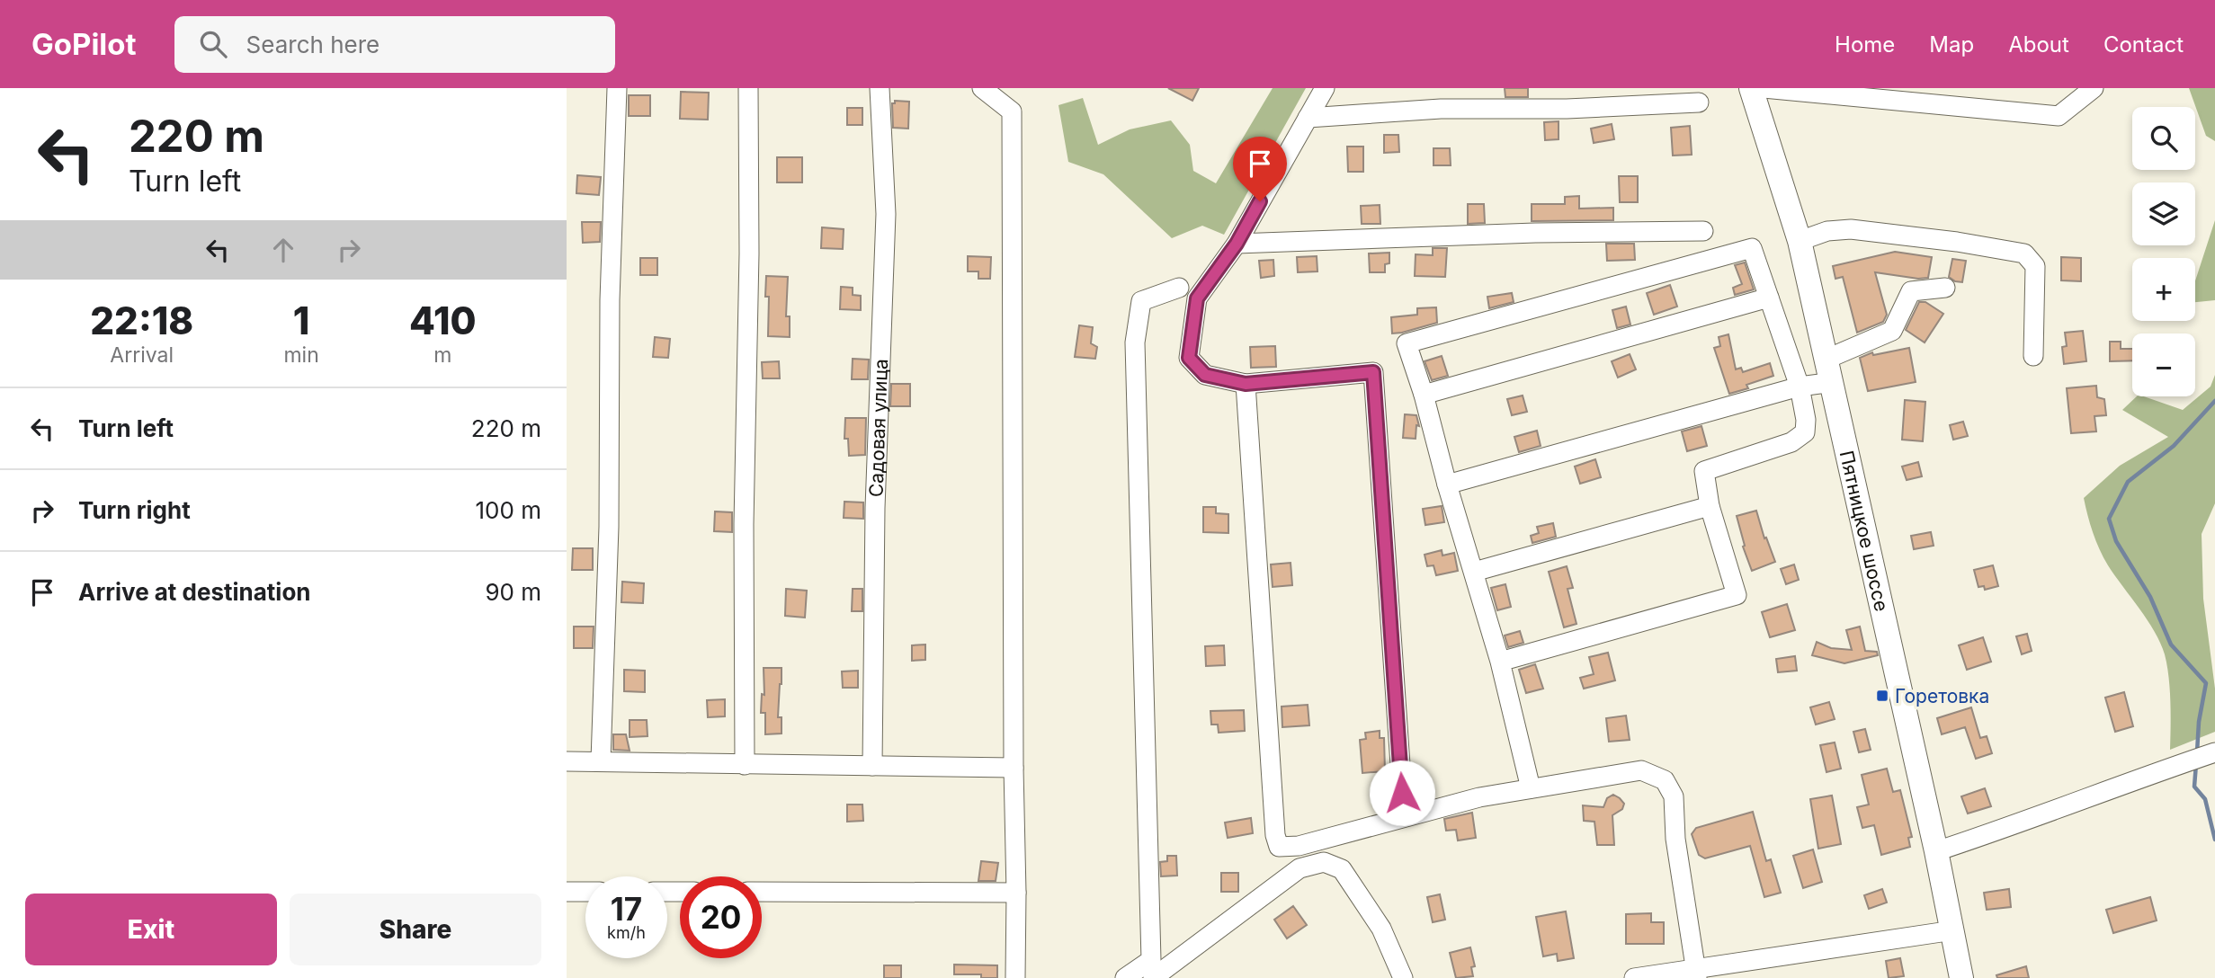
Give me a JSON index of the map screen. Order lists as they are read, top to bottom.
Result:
{
  "streets": {
    "main road": ["Пятницкое шоссе"],
    "street": ["Садовая улица"]
  },
  "places": {
    "transit": ["Горетовка"]
  },
  "page": {
    "header": "GoPilot",
    "search": "Search here",
    "nav": [
      "Home",
      "Map",
      "About",
      "Contact"
    ],
    "turn": ["220 m", "Turn left"],
    "map_buttons": ["+", "−"],
    "eta": [
      "22:18",
      "Arrival",
      "1",
      "min",
      "410",
      "m"
    ],
    "list": [
      {
        "name": "Turn left",
        "value": "220 m"
      },
      {
        "name": "Turn right",
        "value": "100 m"
      },
      {
        "name": "Arrive at destination",
        "value": "90 m"
      }
    ],
    "speed": "17 km/h",
    "limit": "20",
    "buttons": ["Exit", "Share"]
  }
}
